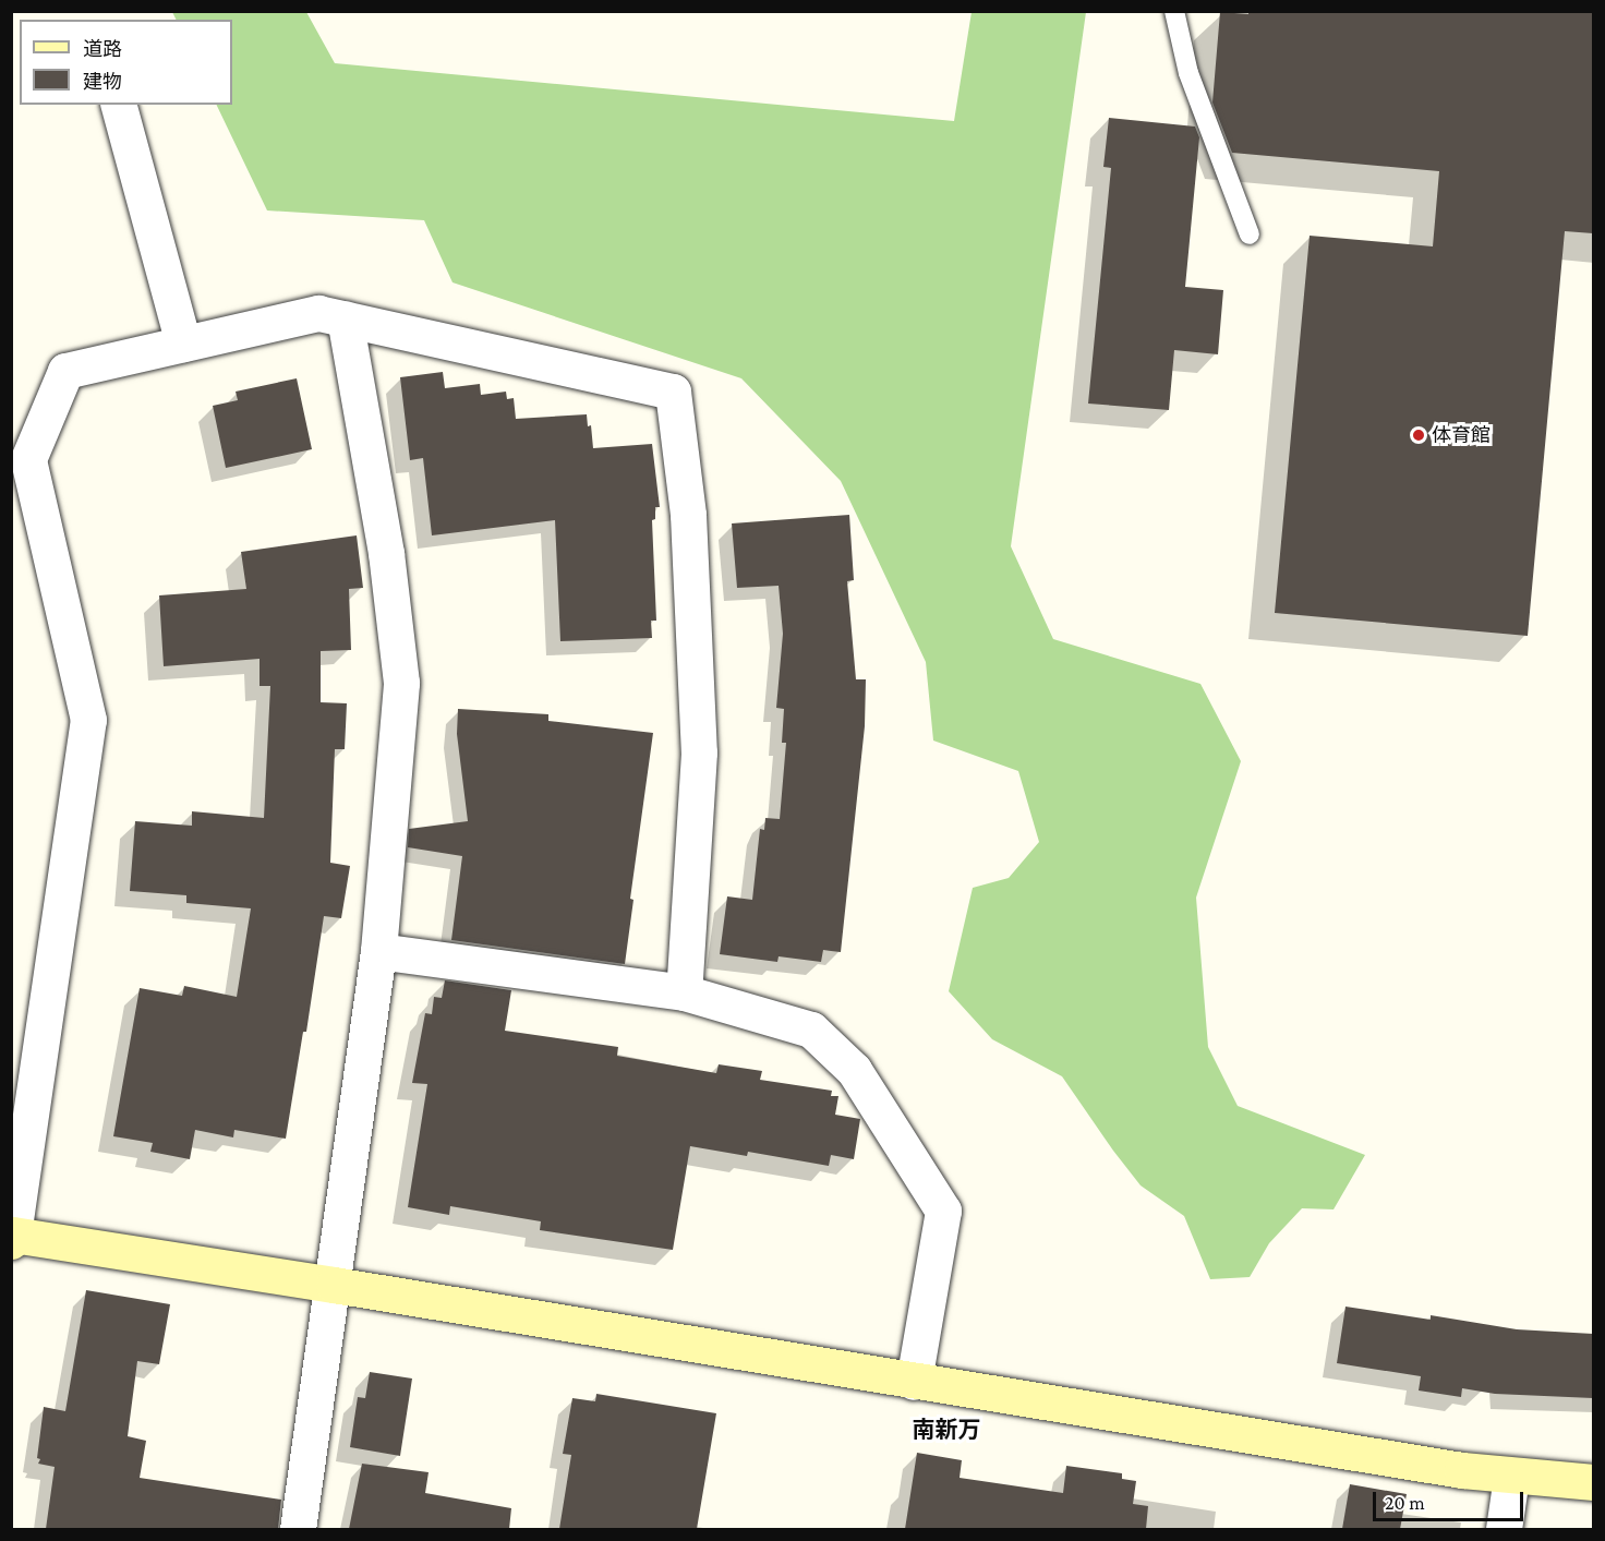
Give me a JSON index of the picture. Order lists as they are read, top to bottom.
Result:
{
  "districts": ["南新万"],
  "places": ["体育館"],
  "legend": ["道路", "建物"],
  "scale_bar": "20 m"
}
